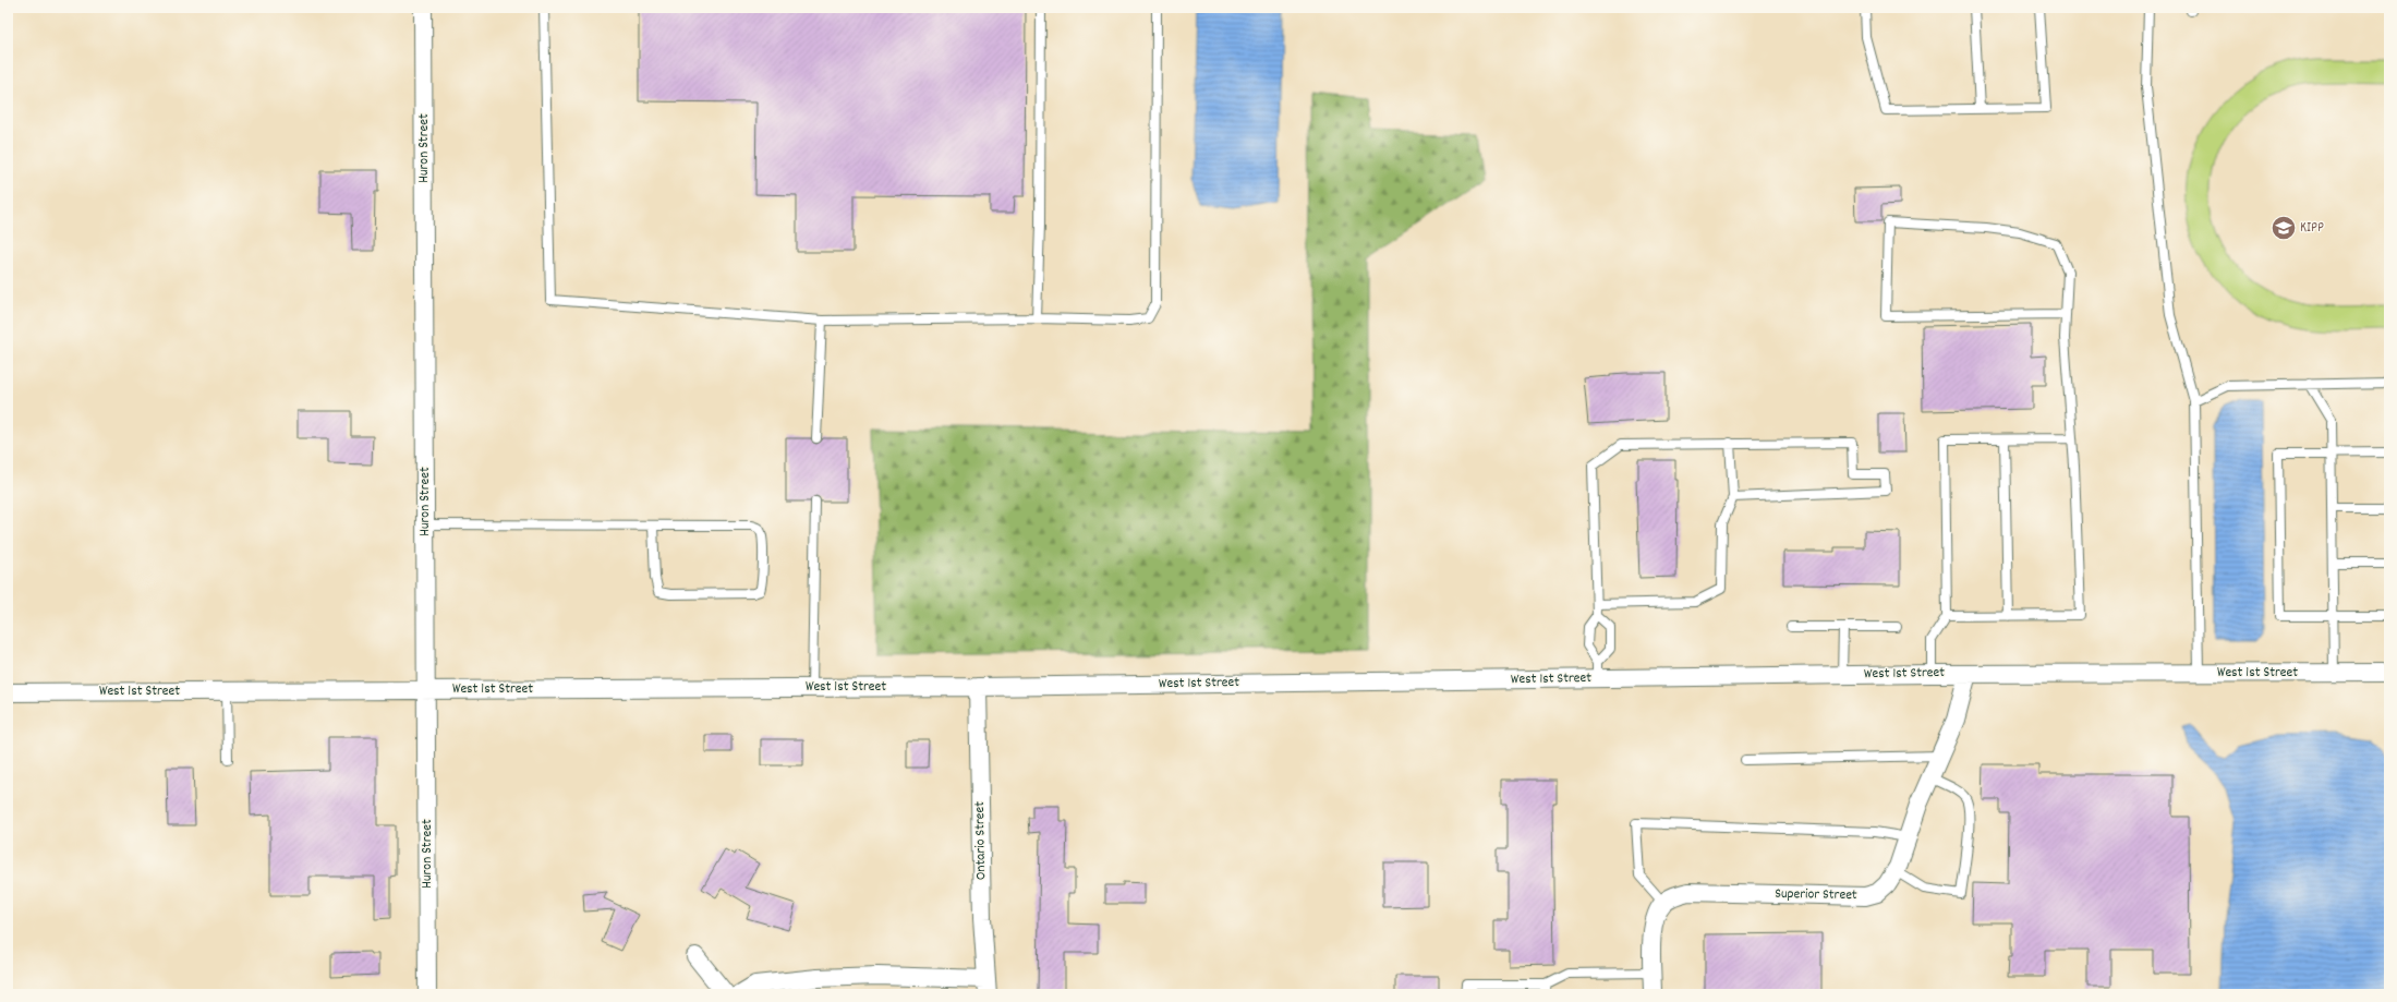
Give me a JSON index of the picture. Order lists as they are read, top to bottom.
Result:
{
  "streets": {
    "street": [
      "Huron Street",
      "West 1st Street",
      "Ontario Street",
      "Superior Street"
    ]
  },
  "crossings": [
    ["Huron Street", "West 1st Street"],
    ["West 1st Street", "Ontario Street"],
    ["West 1st Street", "Superior Street"]
  ],
  "places": {
    "school or university": ["KIPP"]
  }
}
